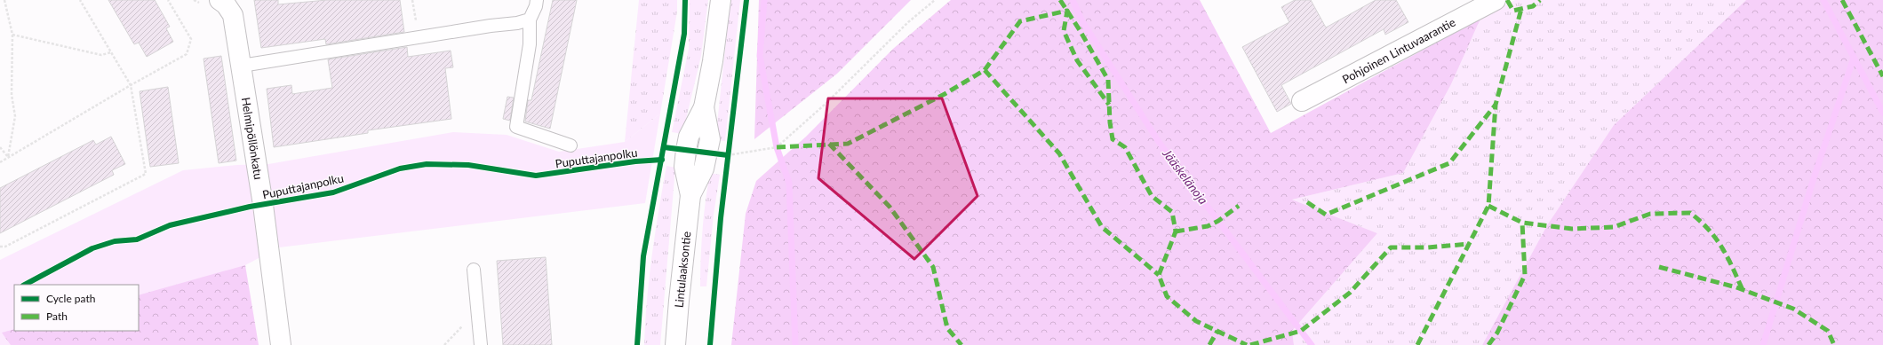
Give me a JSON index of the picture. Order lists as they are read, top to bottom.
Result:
{
  "streets": {
    "street": ["Pohjoinen Lintuvaarantie", "Helmipöllönkatu", "Lintulaaksontie"],
    "cycle path": ["Puputtajanpolku"]
  },
  "water": ["Jääskelänoja"],
  "legend": ["Cycle path", "Path"]
}
